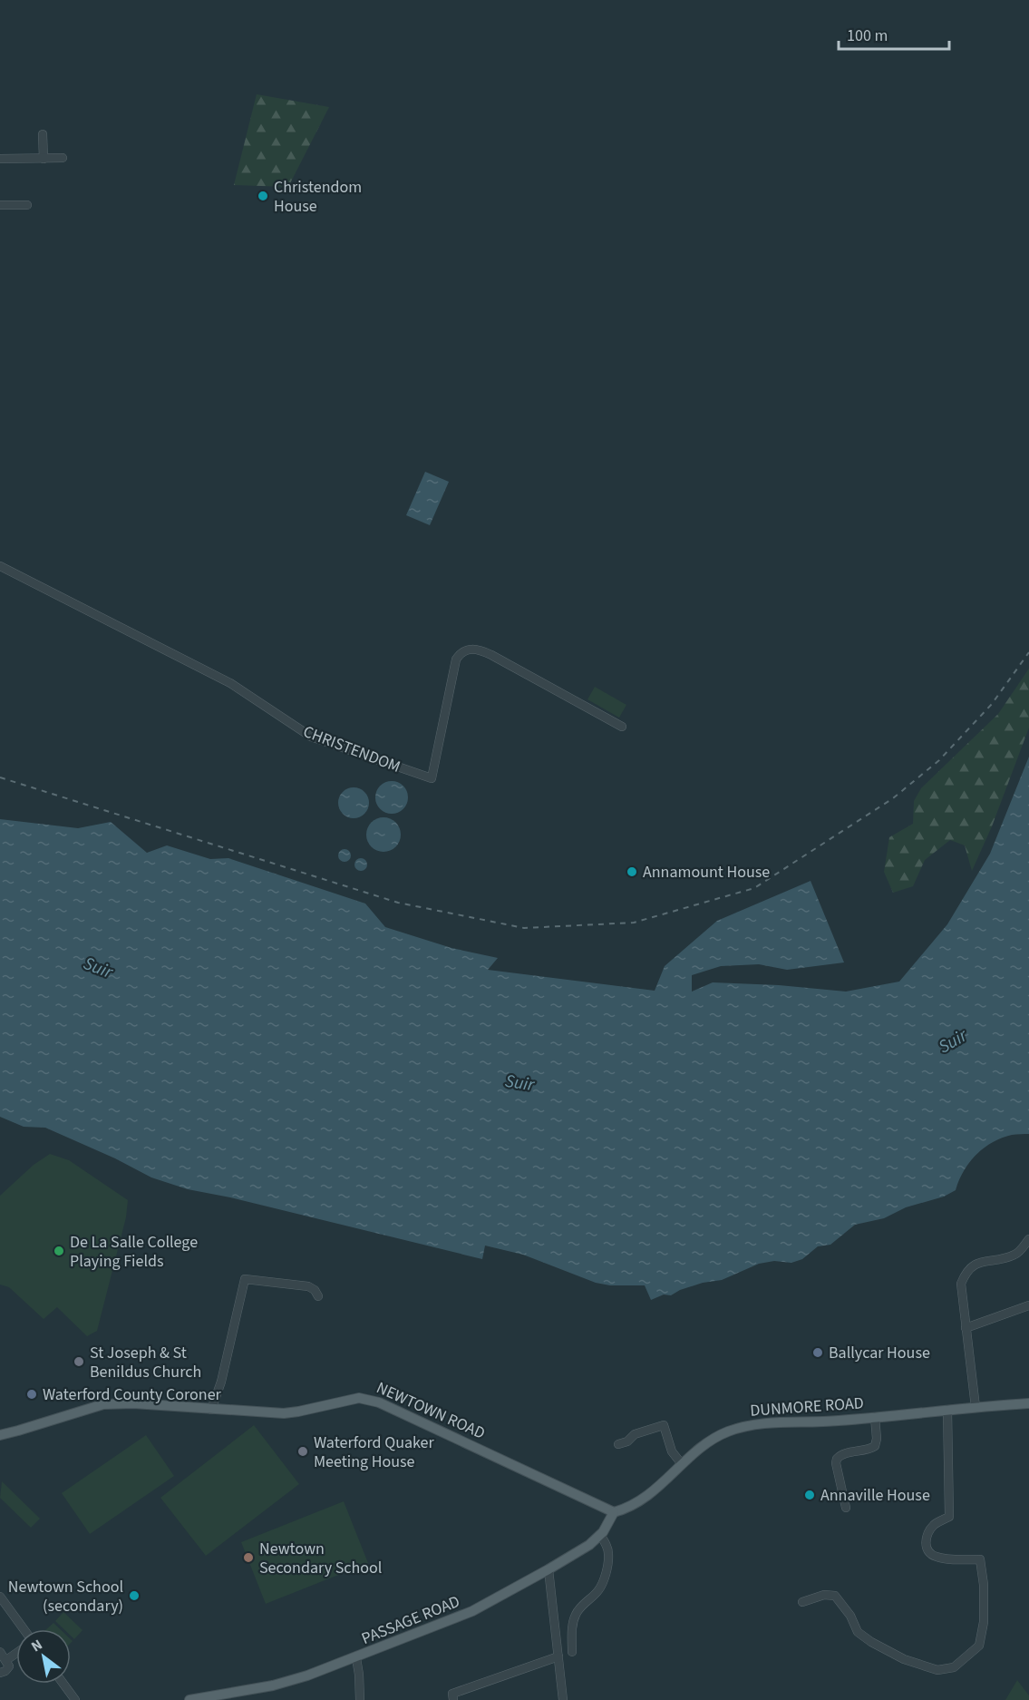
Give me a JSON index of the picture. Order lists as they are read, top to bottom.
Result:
{
  "streets": {
    "main road": ["DUNMORE ROAD", "NEWTOWN ROAD", "PASSAGE ROAD"],
    "street": ["CHRISTENDOM"]
  },
  "crossings": [
    ["DUNMORE ROAD", "NEWTOWN ROAD"],
    ["DUNMORE ROAD", "PASSAGE ROAD"],
    ["NEWTOWN ROAD", "PASSAGE ROAD"]
  ],
  "water": ["Suir"],
  "places": [
    "Christendom House",
    "Annamount House",
    "De La Salle College Playing Fields",
    "Ballycar House",
    "St Joseph & St Benildus Church",
    "Waterford County Coroner",
    "Waterford Quaker Meeting House",
    "Annaville House",
    "Newtown Secondary School",
    "Newtown School (secondary)"
  ],
  "scale_bar": "100 m",
  "north": "top left"
}
